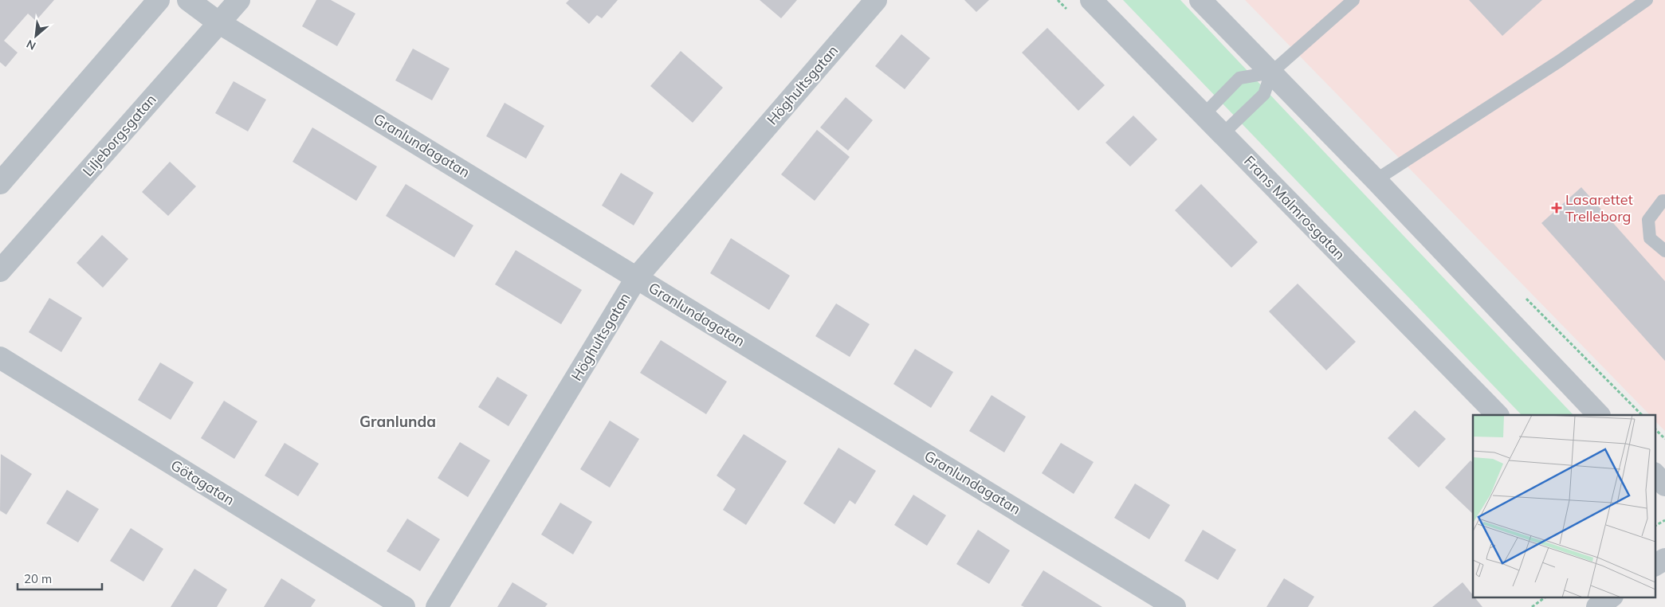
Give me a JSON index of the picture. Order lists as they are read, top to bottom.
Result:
{
  "streets": {
    "street": [
      "Höghultsgatan",
      "Liljeborgsgatan",
      "Granlundagatan",
      "Frans Malmrosgatan",
      "Götagatan"
    ]
  },
  "crossings": [
    ["Höghultsgatan", "Granlundagatan"],
    ["Liljeborgsgatan", "Granlundagatan"]
  ],
  "districts": ["Granlunda"],
  "places": {
    "health": ["Lasarettet Trelleborg"]
  },
  "scale_bar": "20 m",
  "north": "bottom left"
}
